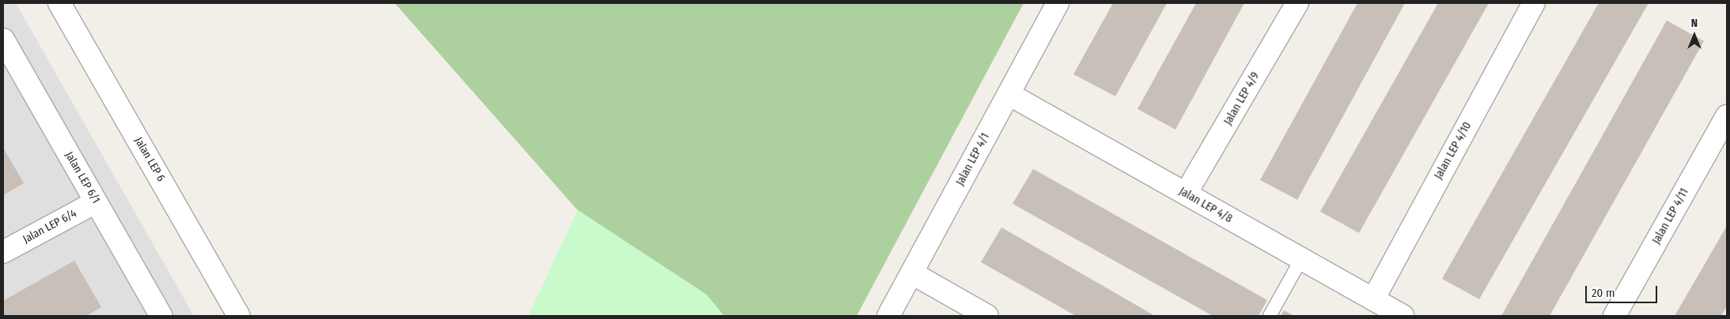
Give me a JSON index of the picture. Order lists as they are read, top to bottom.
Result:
{
  "streets": {
    "street": [
      "Jalan LEP 4/9",
      "Jalan LEP 4/10",
      "Jalan LEP 6",
      "Jalan LEP 4/1",
      "Jalan LEP 6/1",
      "Jalan LEP 4/8",
      "Jalan LEP 4/11",
      "Jalan LEP 6/4"
    ]
  },
  "crossings": [
    ["Jalan LEP 4/9", "Jalan LEP 4/8"],
    ["Jalan LEP 4/10", "Jalan LEP 4/8"],
    ["Jalan LEP 4/1", "Jalan LEP 4/8"],
    ["Jalan LEP 6/1", "Jalan LEP 6/4"]
  ],
  "scale_bar": "20 m",
  "north": "top"
}
